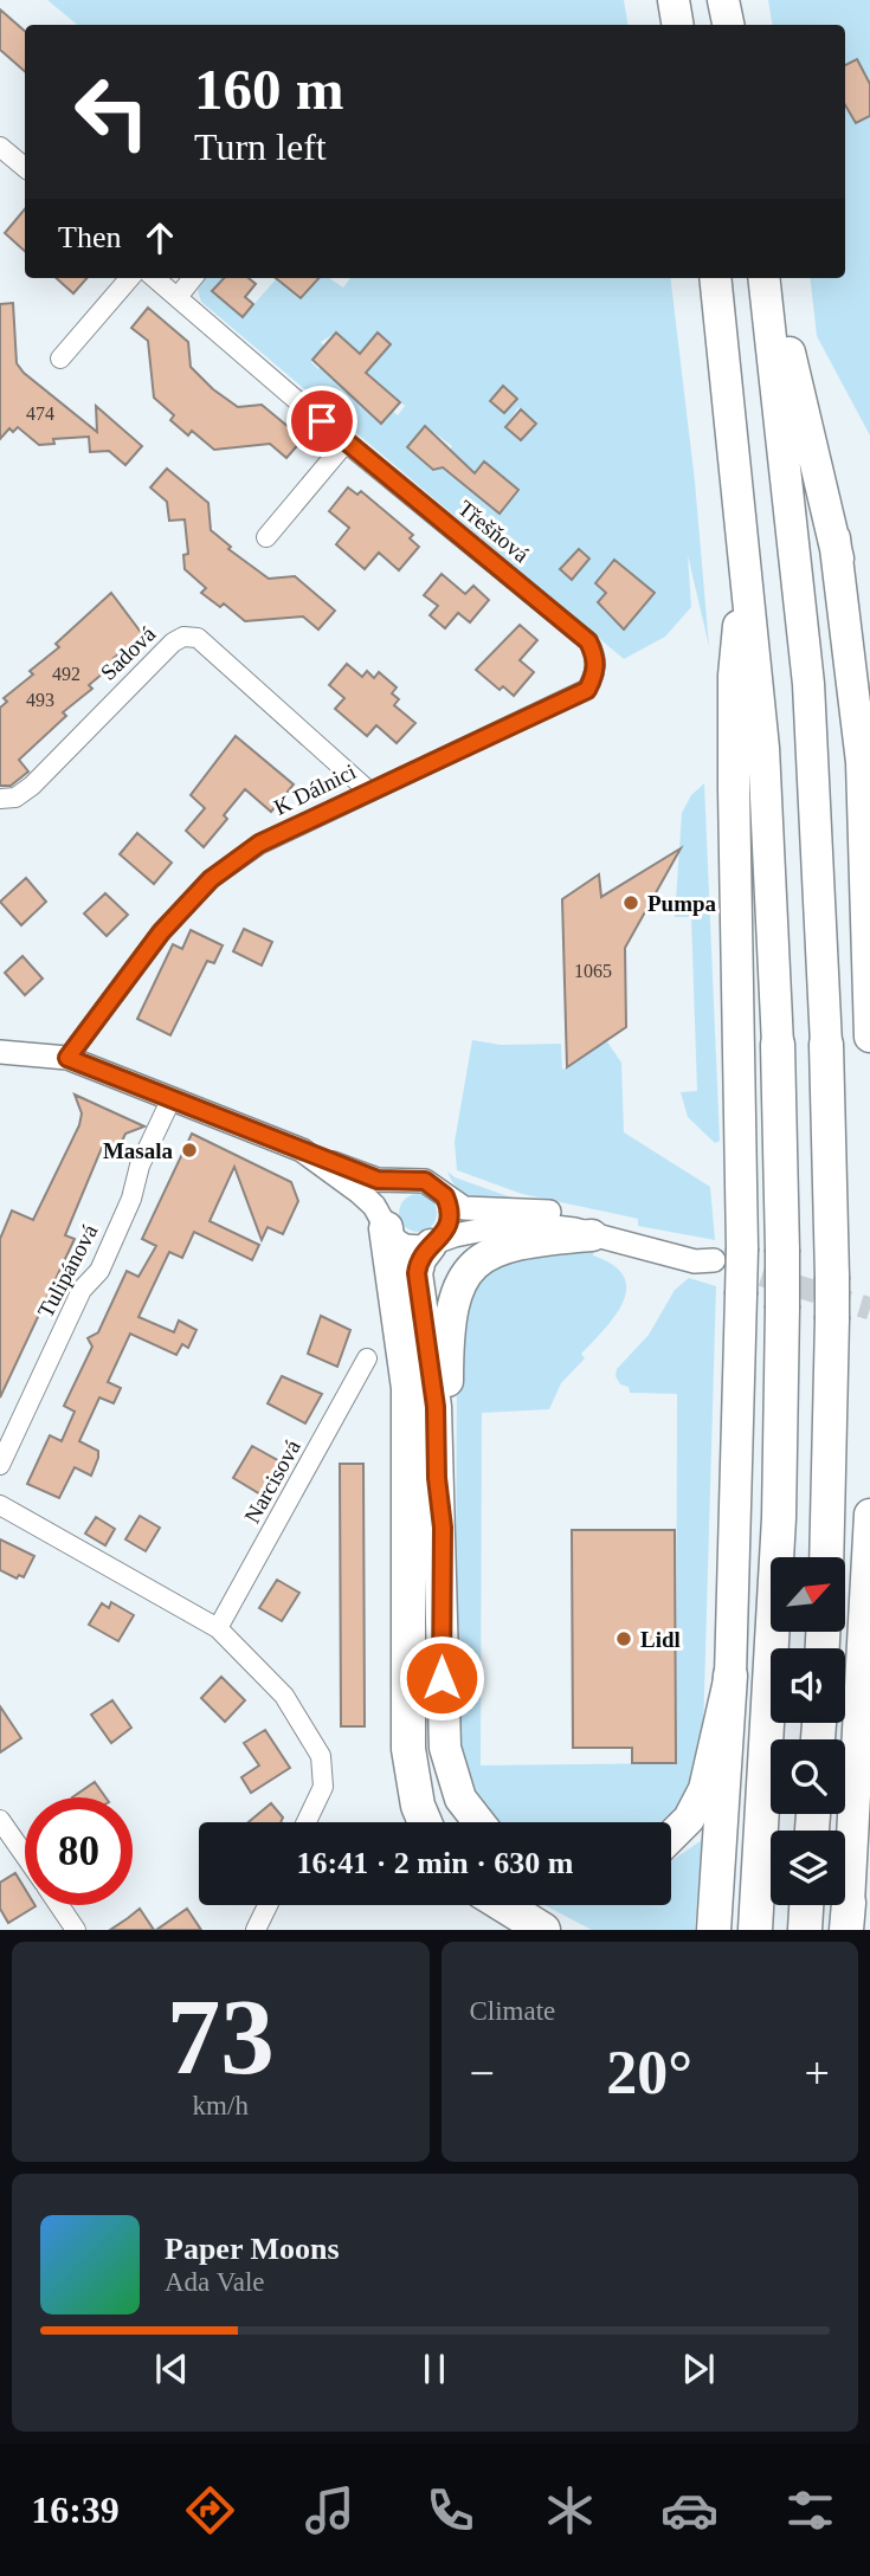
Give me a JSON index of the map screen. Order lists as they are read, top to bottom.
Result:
{
  "streets": {
    "street": [
      "Třešňová",
      "Sadová",
      "K Dálnici",
      "Tulipánová",
      "Narcisová"
    ]
  },
  "crossings": [
    ["Třešňová", "K Dálnici"],
    ["Sadová", "K Dálnici"]
  ],
  "places": ["Pumpa", "Masala", "Lidl"],
  "house_numbers": [
    "474",
    "492",
    "493",
    "1065"
  ],
  "north": "top right",
  "page": {
    "turn": ["160 m", "Turn left"],
    "then": "Then",
    "limit": "80",
    "trip": "16:41 · 2 min · 630 m",
    "tile": [
      ["73", "km/h"],
      "Climate"
    ],
    "heat": ["−", "20°", "+"],
    "song": ["Paper Moons", "Ada Vale"],
    "tabs": "16:39"
  }
}
